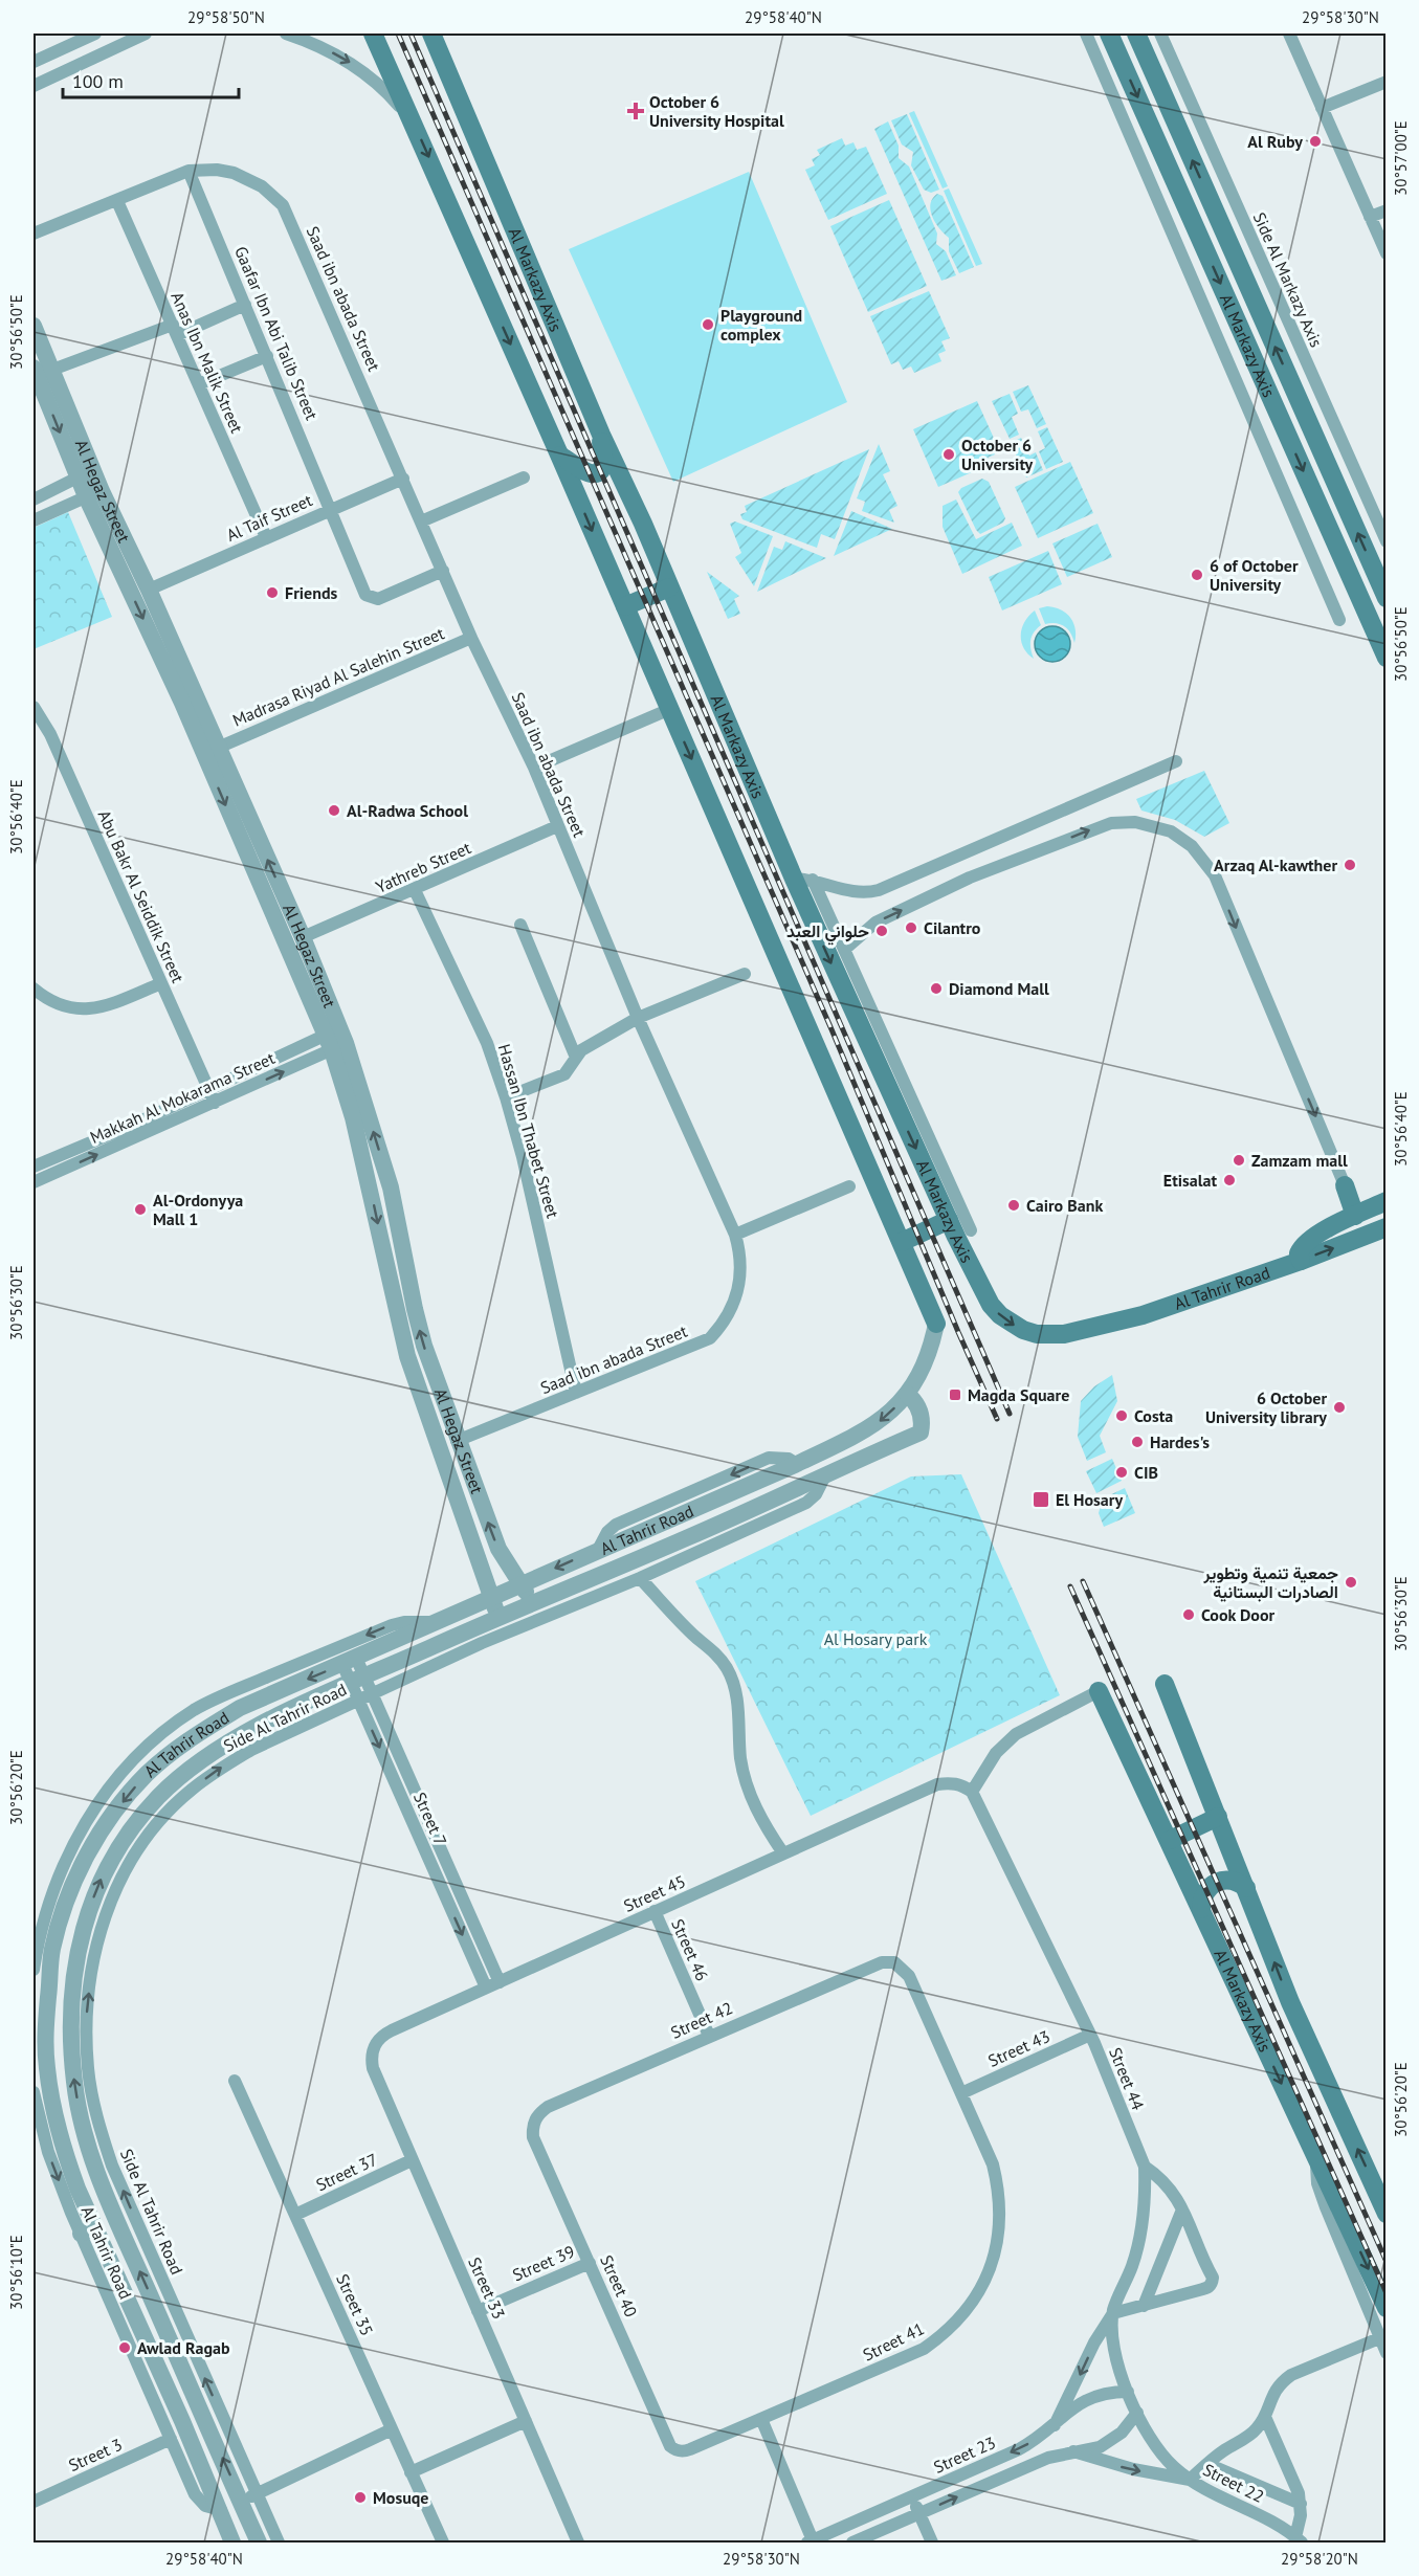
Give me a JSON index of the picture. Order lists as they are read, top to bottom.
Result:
{
  "streets": {
    "main road": ["Al Markazy Axis", "Al Tahrir Road"],
    "street": [
      "Side Al Markazy Axis",
      "Saad ibn abada Street",
      "Gaafar Ibn Abi Talib Street",
      "Anas Ibn Malik Street",
      "Al Hegaz Street",
      "Al Taif Street",
      "Madrasa Riyad Al Salehin Street",
      "Yathreb Street",
      "Abu Bakr Al Seiddik Street",
      "Makkah Al Mokarama Street",
      "Hassan Ibn Thabet Street",
      "Side Al Tahrir Road",
      "Street 7",
      "Street 45",
      "Street 46",
      "Street 42",
      "Street 43",
      "Street 44",
      "Street 37",
      "Street 39",
      "Street 40",
      "Street 33",
      "Street 35",
      "Street 41",
      "Street 3",
      "Street 23",
      "Street 22"
    ]
  },
  "crossings": [
    ["Al Markazy Axis", "Al Tahrir Road"],
    ["Saad ibn abada Street", "Gaafar Ibn Abi Talib Street"],
    ["Saad ibn abada Street", "Anas Ibn Malik Street"],
    ["Saad ibn abada Street", "Al Hegaz Street"],
    ["Saad ibn abada Street", "Al Taif Street"],
    ["Saad ibn abada Street", "Madrasa Riyad Al Salehin Street"],
    ["Saad ibn abada Street", "Yathreb Street"],
    ["Saad ibn abada Street", "Hassan Ibn Thabet Street"],
    ["Gaafar Ibn Abi Talib Street", "Al Taif Street"],
    ["Anas Ibn Malik Street", "Al Taif Street"],
    ["Al Hegaz Street", "Al Taif Street"],
    ["Al Hegaz Street", "Madrasa Riyad Al Salehin Street"],
    ["Al Hegaz Street", "Yathreb Street"],
    ["Al Hegaz Street", "Makkah Al Mokarama Street"],
    ["Al Hegaz Street", "Al Tahrir Road"],
    ["Yathreb Street", "Hassan Ibn Thabet Street"],
    ["Abu Bakr Al Seiddik Street", "Makkah Al Mokarama Street"],
    ["Al Tahrir Road", "Side Al Tahrir Road"],
    ["Al Tahrir Road", "Street 7"],
    ["Side Al Tahrir Road", "Street 7"],
    ["Street 7", "Street 45"],
    ["Street 45", "Street 46"],
    ["Street 45", "Street 44"],
    ["Street 45", "Street 33"],
    ["Street 46", "Street 42"],
    ["Street 42", "Street 40"],
    ["Street 42", "Street 41"],
    ["Street 43", "Street 44"],
    ["Street 43", "Street 41"],
    ["Street 44", "Street 23"],
    ["Street 44", "Street 22"],
    ["Street 37", "Street 33"],
    ["Street 37", "Street 35"],
    ["Street 39", "Street 40"],
    ["Street 39", "Street 33"],
    ["Street 40", "Street 41"],
    ["Street 23", "Street 22"]
  ],
  "one_way": ["Side Al Tahrir Road"],
  "parks": ["Al Hosary park"],
  "places": {
    "health": ["October 6 University Hospital"],
    "other": [
      "Al Ruby",
      "Playground complex",
      "October 6 University",
      "6 of October University",
      "Friends",
      "Al-Radwa School",
      "Arzaq Al-kawther",
      "Cilantro",
      "حلواني العبد",
      "Diamond Mall",
      "Zamzam mall",
      "Etisalat",
      "Cairo Bank",
      "Al-Ordonyya Mall 1",
      "6 October University library",
      "Costa",
      "Hardes's",
      "CIB",
      "جمعية تنمية وتطوير الصادرات البستانية",
      "Cook Door",
      "Awlad Ragab",
      "Mosuqe"
    ],
    "transit": ["Magda Square", "El Hosary"]
  },
  "scale_bar": "100 m",
  "coordinates": [
    "29°58'50\"N",
    "29°58'40\"N",
    "29°58'30\"N",
    "30°57'00\"E",
    "30°56'50\"E",
    "30°56'40\"E",
    "30°56'30\"E",
    "30°56'20\"E",
    "30°56'10\"E",
    "29°58'20\"N"
  ]
}
